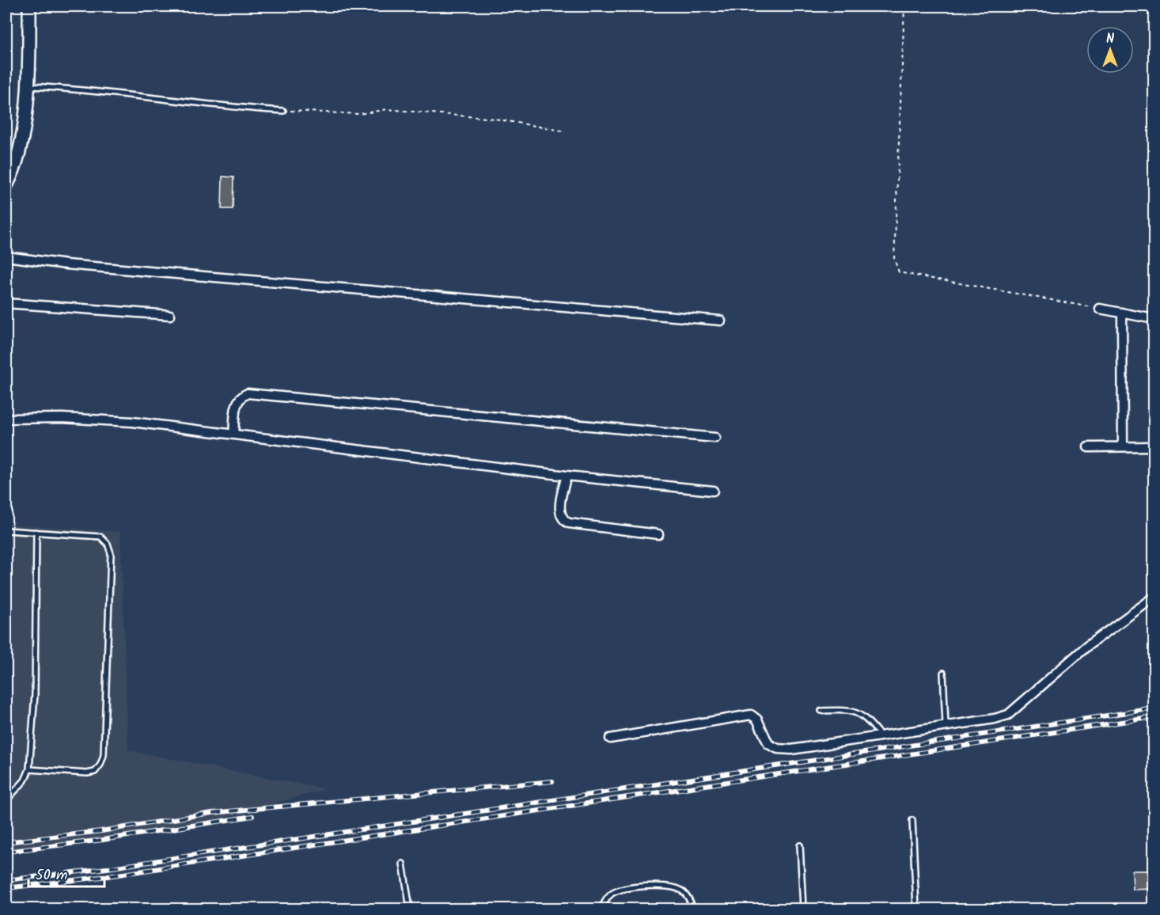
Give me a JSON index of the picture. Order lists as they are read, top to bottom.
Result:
{
  "scale_bar": "50 m",
  "north": "top"
}
